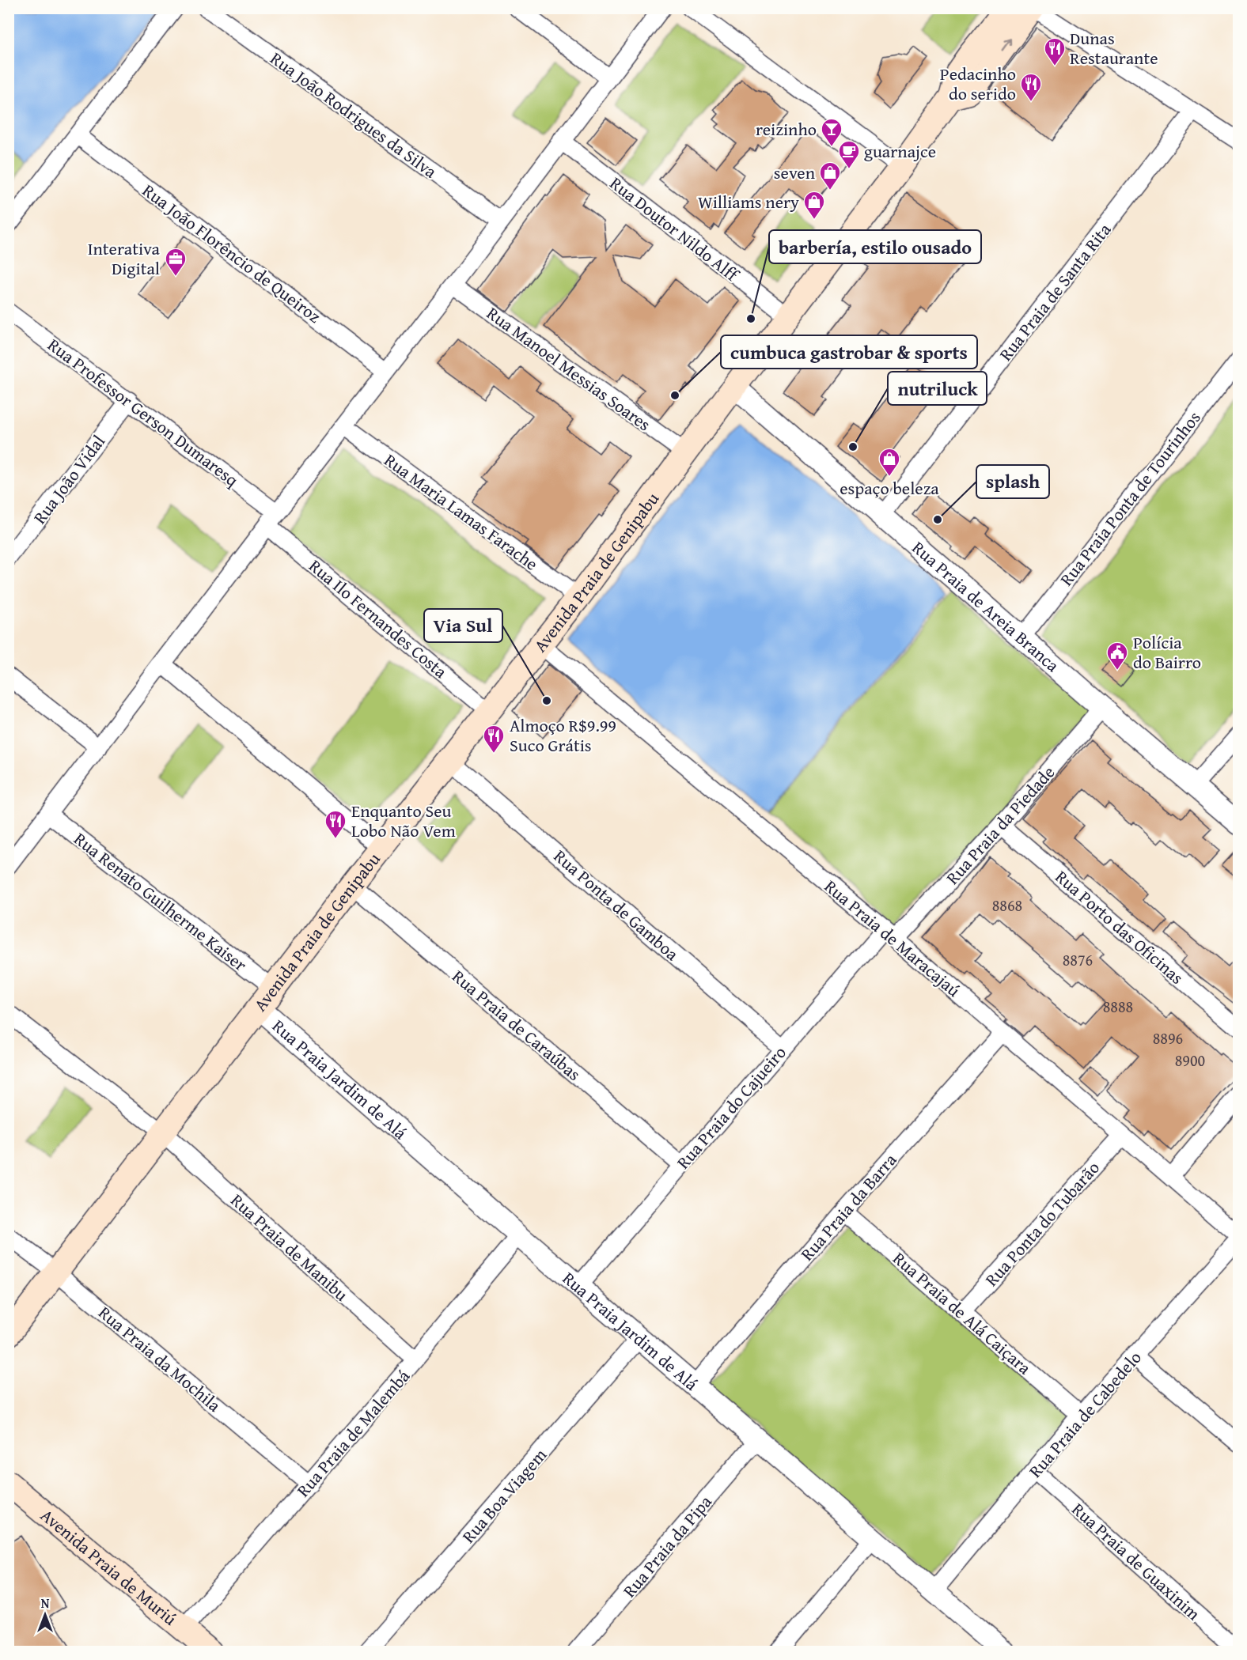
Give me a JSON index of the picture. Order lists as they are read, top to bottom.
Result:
{
  "streets": {
    "main road": ["Avenida Praia de Genipabu", "Avenida Praia de Muriú"],
    "street": [
      "Rua João Rodrigues da Silva",
      "Rua Doutor Nildo Alff",
      "Rua João Florêncio de Queiroz",
      "Rua Praia de Santa Rita",
      "Rua Manoel Messias Soares",
      "Rua Professor Gerson Dumaresq",
      "Rua João Vidal",
      "Rua Praia Ponta de Tourinhos",
      "Rua Maria Lamas Farache",
      "Rua Praia de Areia Branca",
      "Rua Ilo Fernandes Costa",
      "Rua Praia da Piedade",
      "Rua Renato Guilherme Kaiser",
      "Rua Ponta de Gamboa",
      "Rua Porto das Oficinas",
      "Rua Praia de Maracajaú",
      "Rua Praia de Caraúbas",
      "Rua Praia Jardim de Alá",
      "Rua Praia do Cajueiro",
      "Rua Praia da Barra",
      "Rua Ponta do Tubarão",
      "Rua Praia de Manibu",
      "Rua Praia de Alá Caiçara",
      "Rua Praia da Mochila",
      "Rua Praia de Cabedelo",
      "Rua Praia de Malembá",
      "Rua Boa Viagem",
      "Rua Praia da Pipa",
      "Rua Praia de Guaxinim"
    ]
  },
  "crossings": [
    ["Rua Doutor Nildo Alff", "Avenida Praia de Genipabu"],
    ["Rua Praia de Santa Rita", "Rua Praia de Areia Branca"],
    ["Rua Manoel Messias Soares", "Avenida Praia de Genipabu"],
    ["Rua Professor Gerson Dumaresq", "Rua João Vidal"],
    ["Rua Professor Gerson Dumaresq", "Rua Ilo Fernandes Costa"],
    ["Rua Praia Ponta de Tourinhos", "Rua Praia de Areia Branca"],
    ["Rua Maria Lamas Farache", "Avenida Praia de Genipabu"],
    ["Avenida Praia de Genipabu", "Rua Praia de Areia Branca"],
    ["Avenida Praia de Genipabu", "Rua Ilo Fernandes Costa"],
    ["Avenida Praia de Genipabu", "Rua Renato Guilherme Kaiser"],
    ["Avenida Praia de Genipabu", "Rua Ponta de Gamboa"],
    ["Avenida Praia de Genipabu", "Rua Praia de Maracajaú"],
    ["Avenida Praia de Genipabu", "Rua Praia de Caraúbas"],
    ["Avenida Praia de Genipabu", "Rua Praia Jardim de Alá"],
    ["Avenida Praia de Genipabu", "Rua Praia de Manibu"],
    ["Avenida Praia de Genipabu", "Rua Praia da Mochila"],
    ["Rua Praia de Areia Branca", "Rua Praia da Piedade"],
    ["Rua Praia da Piedade", "Rua Porto das Oficinas"],
    ["Rua Praia da Piedade", "Rua Praia de Maracajaú"],
    ["Rua Praia da Piedade", "Rua Praia do Cajueiro"],
    ["Rua Ponta de Gamboa", "Rua Praia do Cajueiro"],
    ["Rua Praia de Maracajaú", "Rua Praia do Cajueiro"],
    ["Rua Praia de Maracajaú", "Rua Praia da Barra"],
    ["Rua Praia de Maracajaú", "Rua Ponta do Tubarão"],
    ["Rua Praia de Maracajaú", "Rua Praia de Cabedelo"],
    ["Rua Praia de Caraúbas", "Rua Praia do Cajueiro"],
    ["Rua Praia Jardim de Alá", "Rua Praia do Cajueiro"],
    ["Rua Praia Jardim de Alá", "Rua Praia da Barra"],
    ["Rua Praia Jardim de Alá", "Rua Praia de Cabedelo"],
    ["Rua Praia Jardim de Alá", "Rua Praia de Malembá"],
    ["Rua Praia Jardim de Alá", "Rua Boa Viagem"],
    ["Rua Praia Jardim de Alá", "Rua Praia da Pipa"],
    ["Rua Praia da Barra", "Rua Praia de Alá Caiçara"],
    ["Rua Ponta do Tubarão", "Rua Praia de Alá Caiçara"],
    ["Rua Praia de Manibu", "Rua Praia de Malembá"],
    ["Rua Praia de Alá Caiçara", "Rua Praia de Cabedelo"],
    ["Rua Praia da Mochila", "Rua Praia de Malembá"],
    ["Rua Praia de Cabedelo", "Rua Praia de Guaxinim"],
    ["Rua Praia de Malembá", "Avenida Praia de Muriú"]
  ],
  "places": {
    "restaurant": [
      "Dunas Restaurante",
      "Pedacinho do serido",
      "Almoço R$9.99 Suco Grátis",
      "Enquanto Seu Lobo Não Vem"
    ],
    "bar": ["reizinho"],
    "cafe": ["guarnajce"],
    "shop": ["seven", "Williams nery", "espaço beleza"],
    "office": ["Interativa Digital"],
    "other": [
      "barbería, estilo ousado",
      "cumbuca gastrobar & sports",
      "nutriluck",
      "splash",
      "Via Sul"
    ],
    "public building": ["Polícia do Bairro"]
  },
  "house_numbers": [
    "8868",
    "8876",
    "8888",
    "8896",
    "8900"
  ],
  "north": "top"
}
